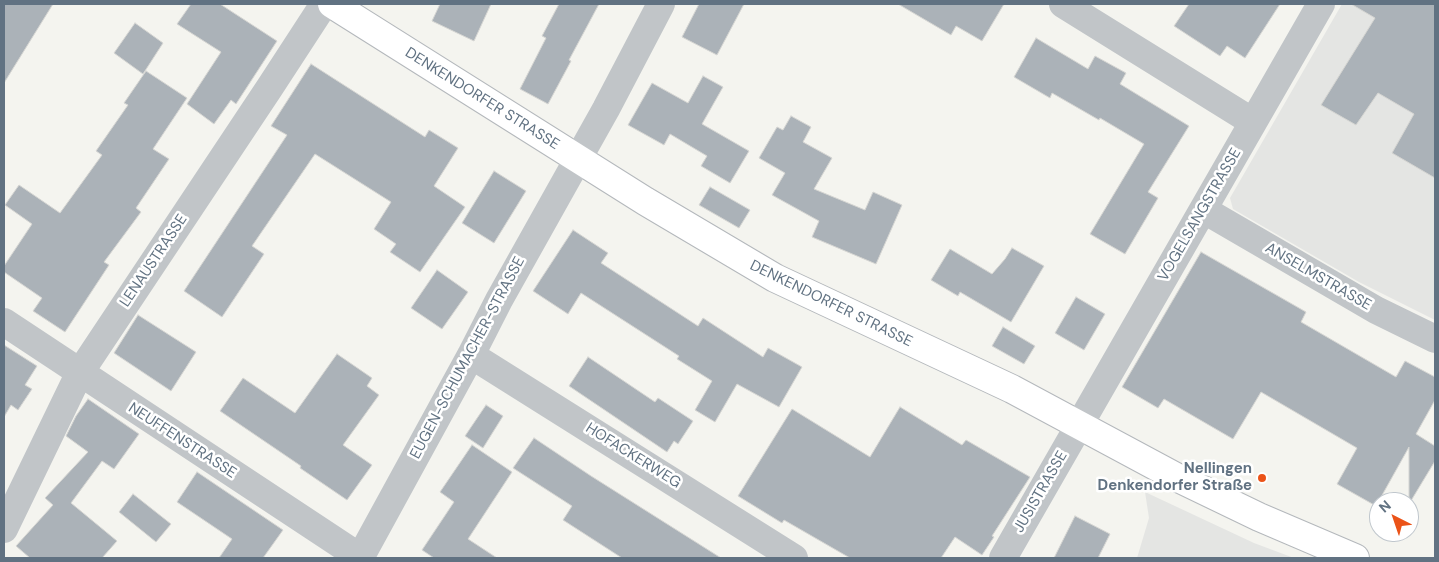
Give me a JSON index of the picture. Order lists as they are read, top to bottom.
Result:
{
  "streets": {
    "main road": ["DENKENDORFER STRASSE"],
    "street": [
      "VOGELSANGSTRASSE",
      "LENAUSTRASSE",
      "ANSELMSTRASSE",
      "EUGEN-SCHUMACHER-STRASSE",
      "NEUFFENSTRASSE",
      "HOFACKERWEG",
      "JUSISTRASSE"
    ]
  },
  "crossings": [
    ["DENKENDORFER STRASSE", "VOGELSANGSTRASSE"],
    ["DENKENDORFER STRASSE", "EUGEN-SCHUMACHER-STRASSE"],
    ["DENKENDORFER STRASSE", "JUSISTRASSE"],
    ["VOGELSANGSTRASSE", "ANSELMSTRASSE"],
    ["VOGELSANGSTRASSE", "JUSISTRASSE"],
    ["LENAUSTRASSE", "NEUFFENSTRASSE"],
    ["EUGEN-SCHUMACHER-STRASSE", "NEUFFENSTRASSE"],
    ["EUGEN-SCHUMACHER-STRASSE", "HOFACKERWEG"]
  ],
  "places": ["Nellingen Denkendorfer Straße"],
  "north": "top left"
}
